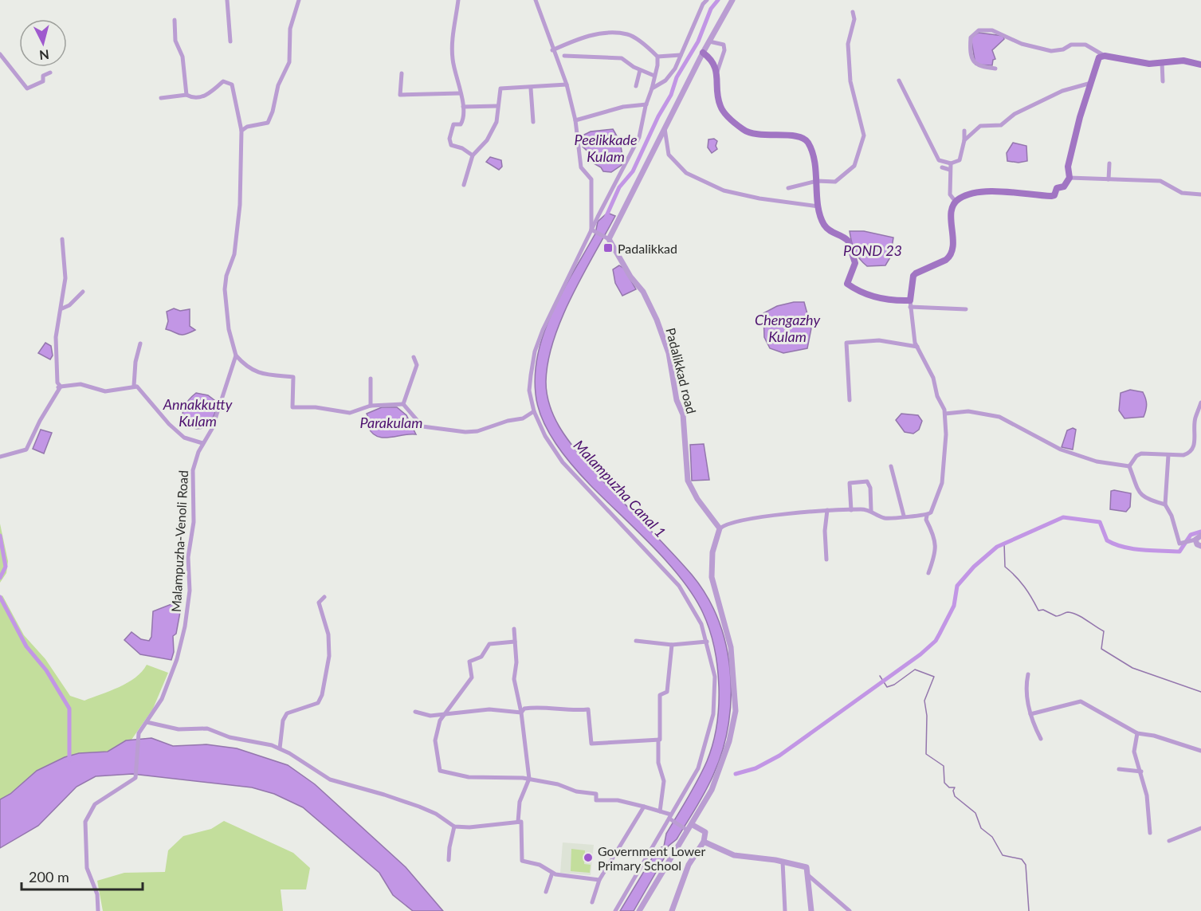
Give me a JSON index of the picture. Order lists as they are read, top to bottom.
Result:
{
  "streets": {
    "street": ["Padalikkad road", "Malampuzha-Venoli Road"]
  },
  "water": [
    "Peelikkade Kulam",
    "POND 23",
    "Chengazhy Kulam",
    "Annakkutty Kulam",
    "Parakulam",
    "Malampuzha Canal 1"
  ],
  "places": {
    "transit": ["Padalikkad"],
    "other": ["Government Lower Primary School"]
  },
  "scale_bar": "200 m",
  "north": "bottom"
}
